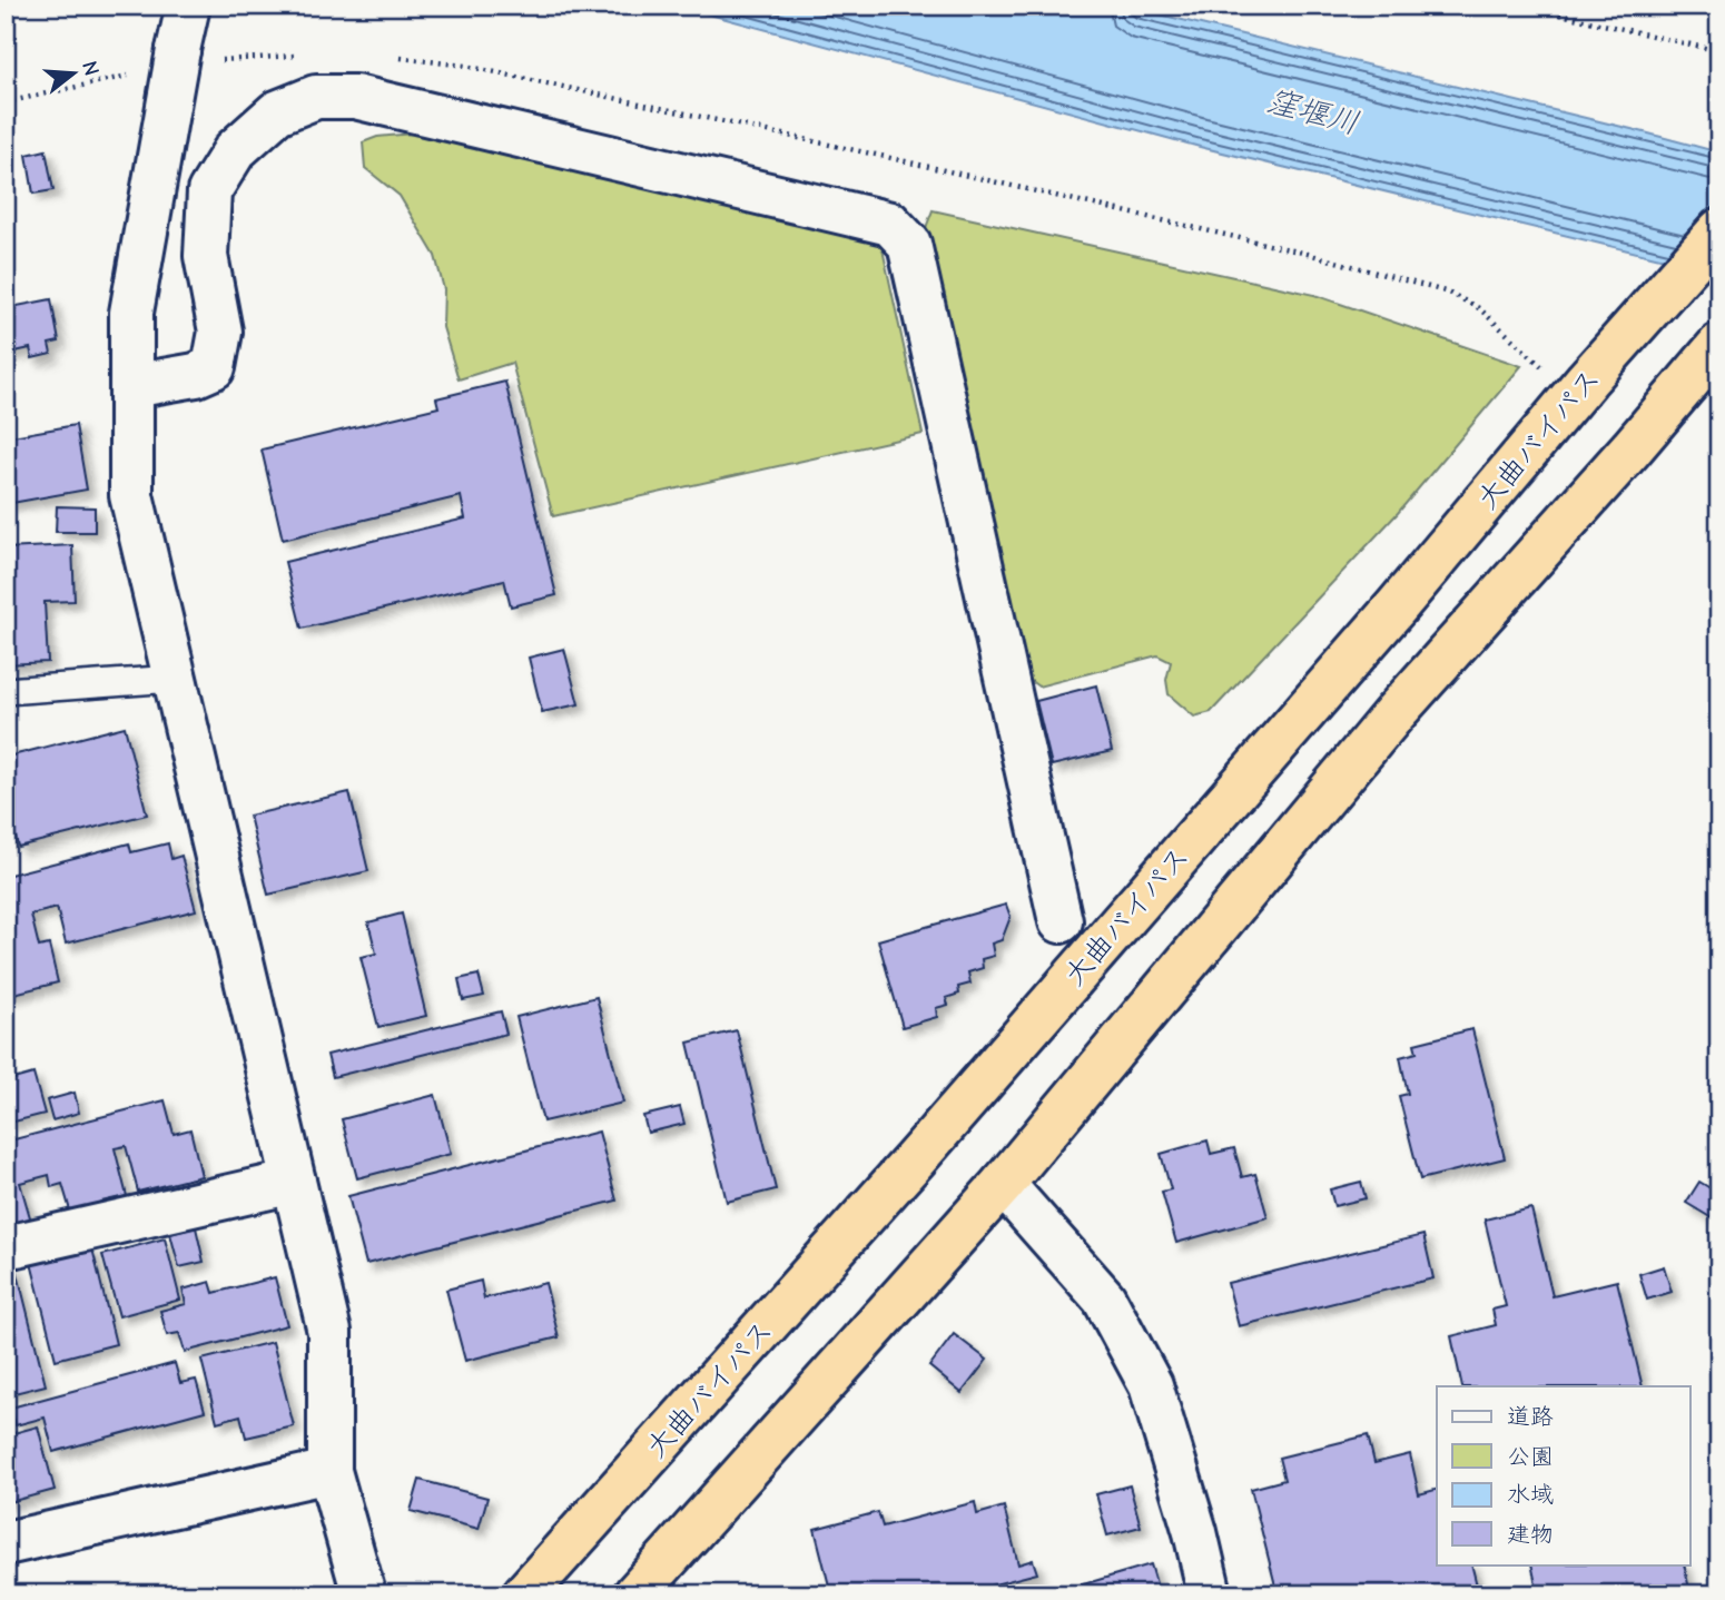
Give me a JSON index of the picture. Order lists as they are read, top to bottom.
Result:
{
  "streets": {
    "highway": ["大曲バイパス"]
  },
  "water": ["窪堰川"],
  "legend": [
    "道路",
    "公園",
    "水域",
    "建物"
  ],
  "north": "right"
}
